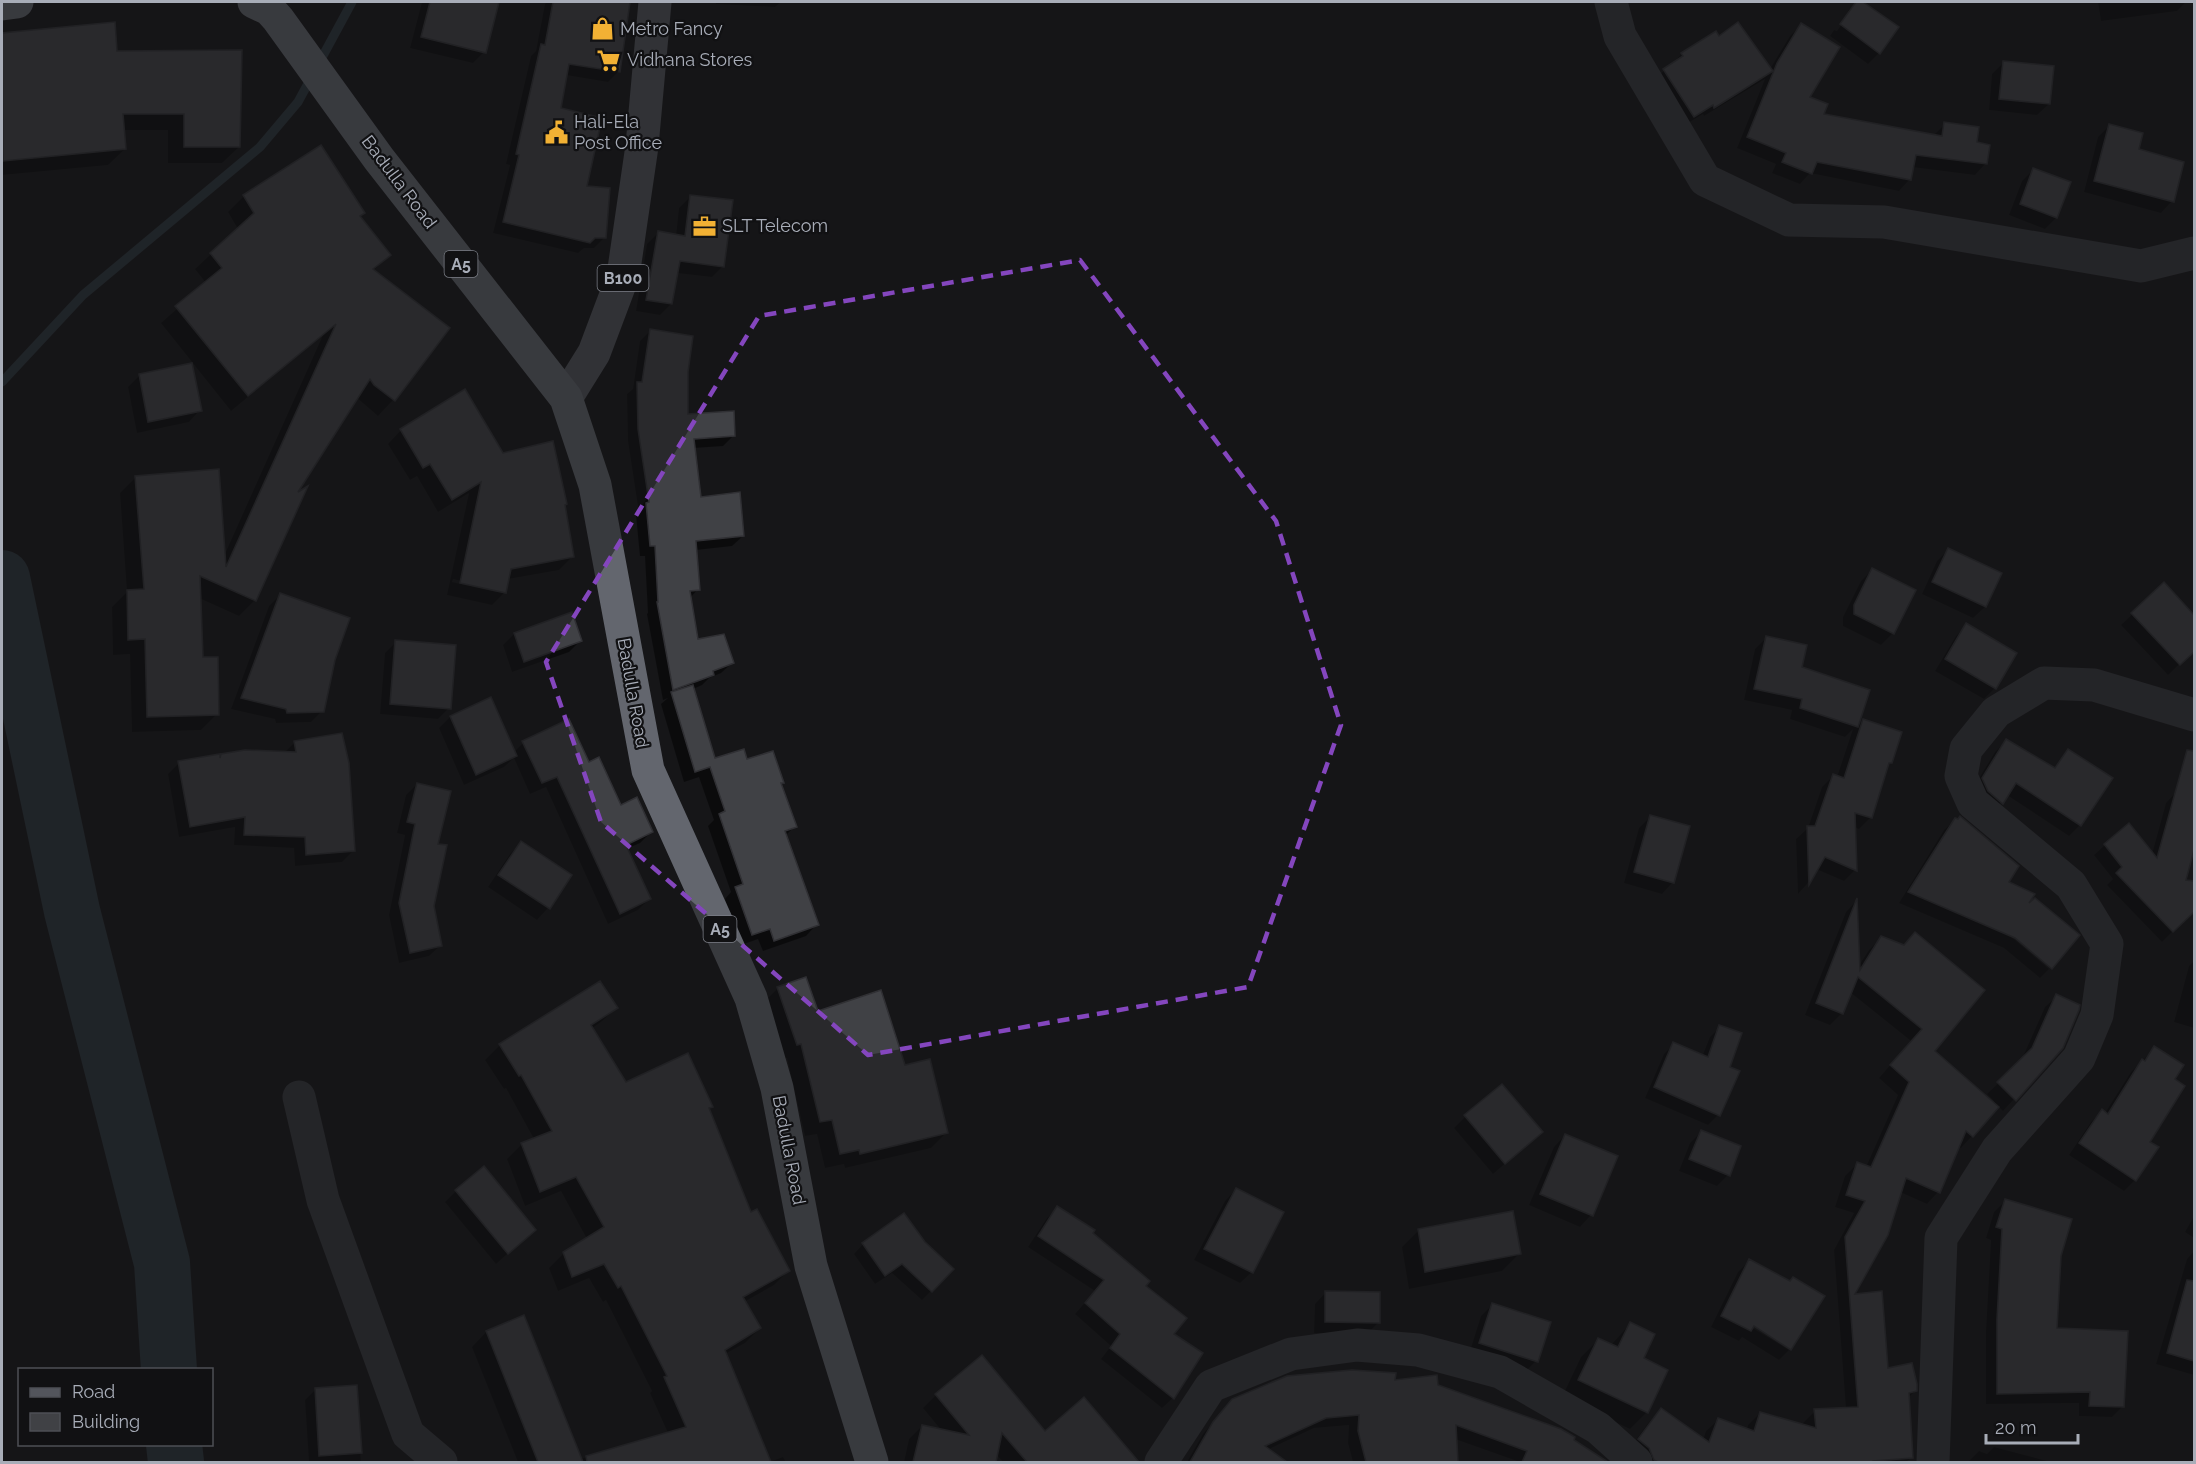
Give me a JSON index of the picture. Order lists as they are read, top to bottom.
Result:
{
  "streets": {
    "highway": ["Badulla Road", "A5"],
    "main road": ["B100"]
  },
  "crossings": [
    ["Badulla Road", "B100"]
  ],
  "places": {
    "shop": ["Metro Fancy"],
    "supermarket": ["Vidhana Stores"],
    "public building": ["Hali-Ela Post Office"],
    "office": ["SLT Telecom"]
  },
  "legend": ["Road", "Building"],
  "scale_bar": "20 m"
}
